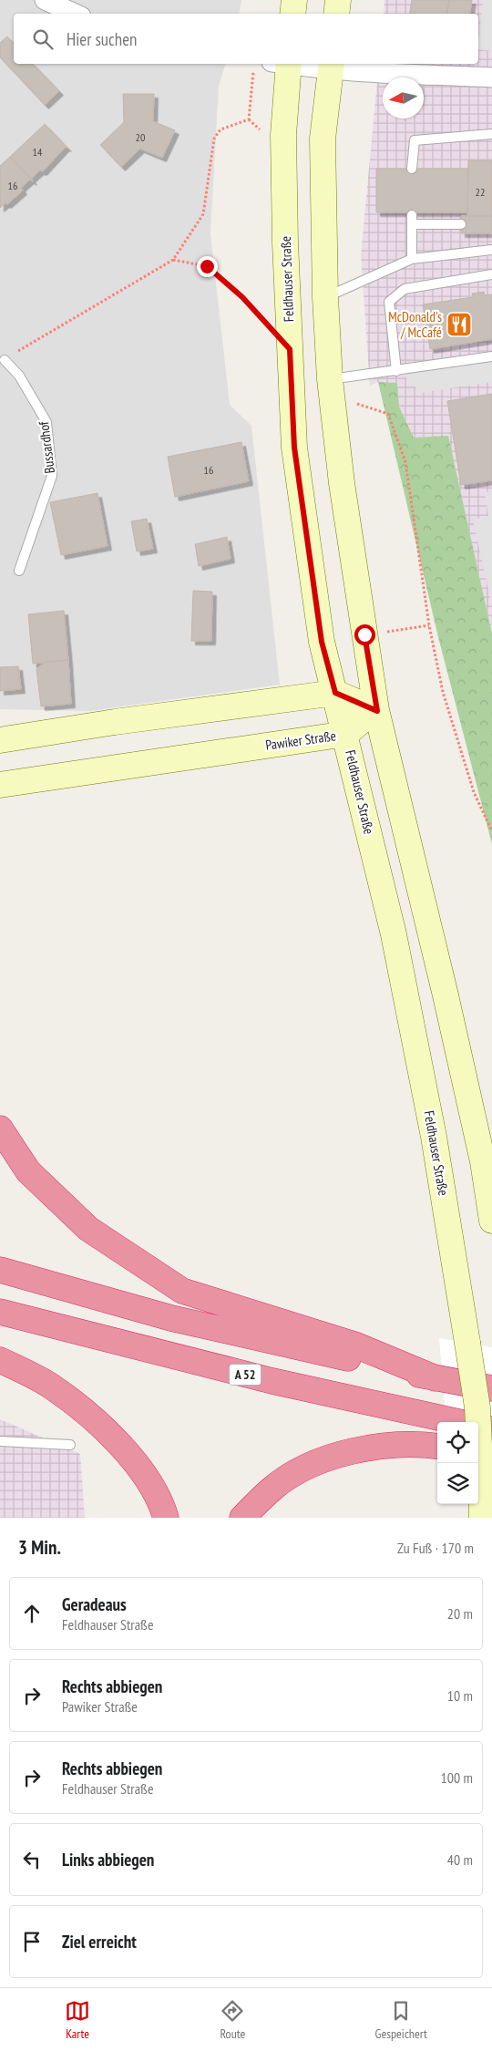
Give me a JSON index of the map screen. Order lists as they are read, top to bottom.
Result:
{
  "streets": {
    "highway": ["A 52"],
    "main road": ["Feldhauser Straße", "Pawiker Straße"],
    "lane": ["Bussardhof"]
  },
  "crossings": [
    ["Feldhauser Straße", "Pawiker Straße"]
  ],
  "places": {
    "restaurant": ["McDonald's / McCafé"]
  },
  "house_numbers": [
    "20",
    "14",
    "16",
    "22",
    "16"
  ],
  "north": "left",
  "page": {
    "search": "Hier suchen",
    "heading": ["3 Min.", "Zu Fuß · 170 m"],
    "list": [
      ["Geradeaus", "Feldhauser Straße", "20 m"],
      ["Rechts abbiegen", "Pawiker Straße", "10 m"],
      ["Rechts abbiegen", "Feldhauser Straße", "100 m"],
      ["Links abbiegen", "40 m"],
      "Ziel erreicht"
    ],
    "nav": ["Karte", "Route", "Gespeichert"]
  }
}
